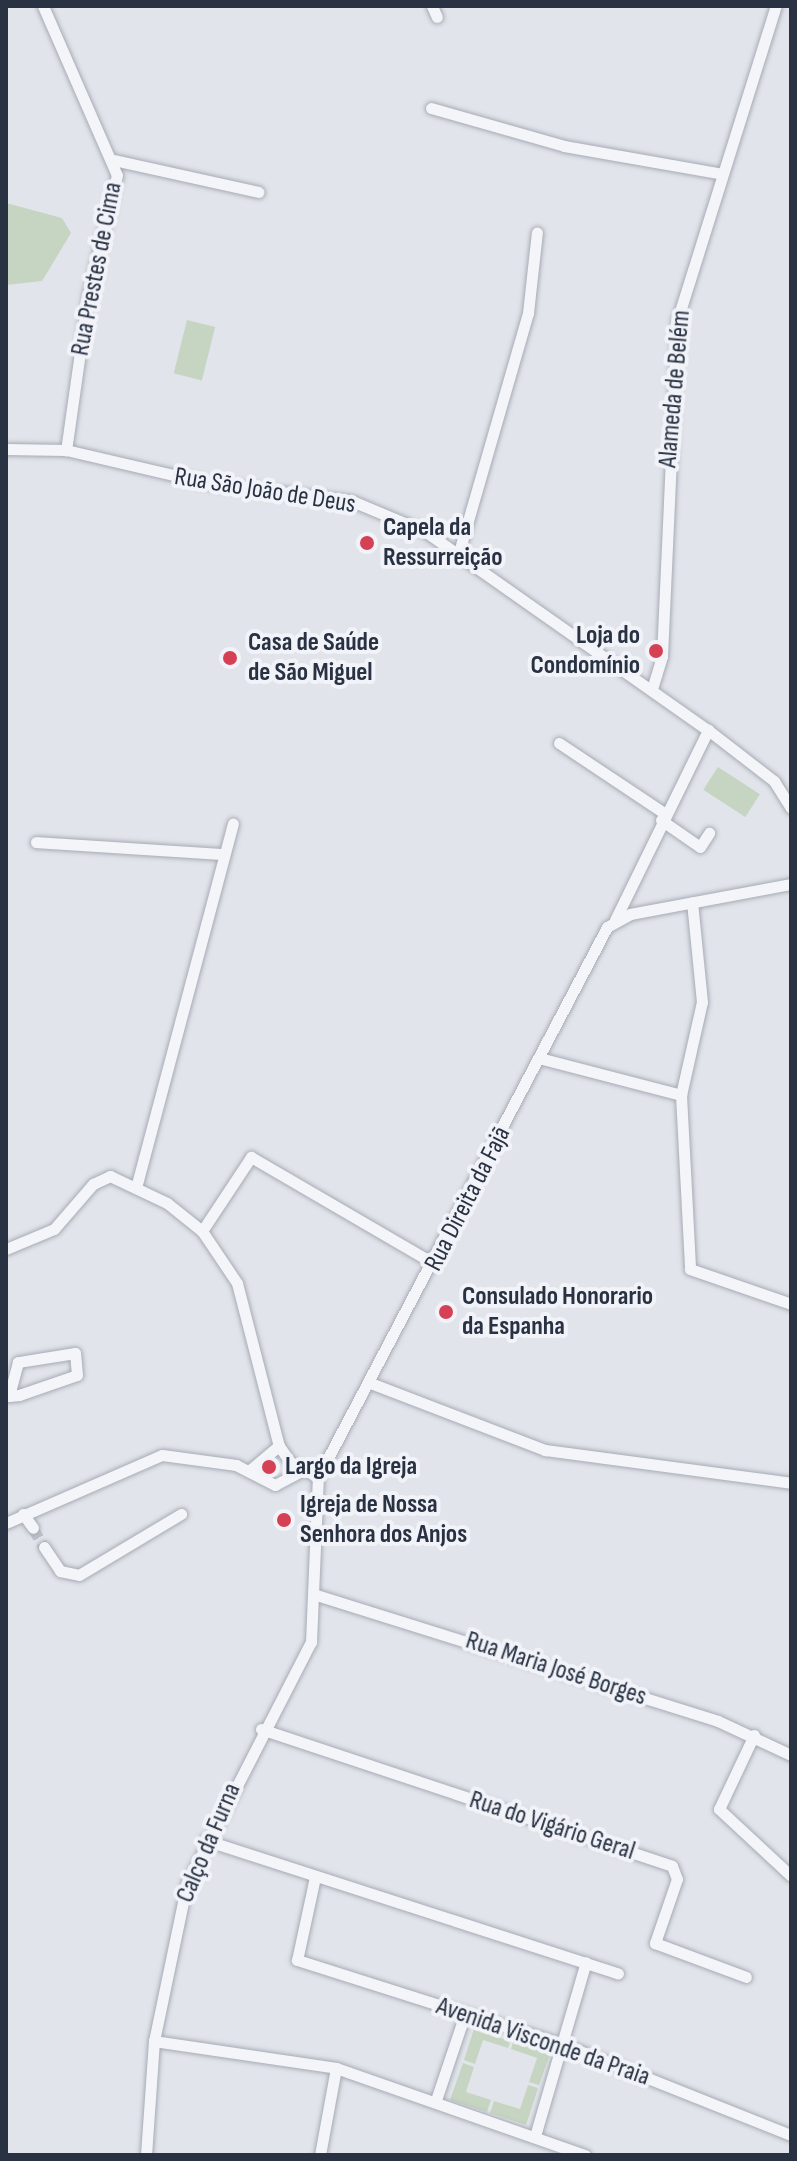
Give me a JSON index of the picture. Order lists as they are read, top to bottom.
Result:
{
  "streets": {
    "street": [
      "Rua Prestes de Cima",
      "Alameda de Belém",
      "Rua São João de Deus",
      "Rua Direita da Fajã",
      "Rua Maria José Borges",
      "Rua do Vigário Geral",
      "Calço da Furna",
      "Avenida Visconde da Praia"
    ]
  },
  "crossings": [
    ["Rua Prestes de Cima", "Rua São João de Deus"],
    ["Alameda de Belém", "Rua São João de Deus"],
    ["Rua São João de Deus", "Rua Direita da Fajã"],
    ["Rua Direita da Fajã", "Calço da Furna"],
    ["Rua Maria José Borges", "Calço da Furna"],
    ["Rua do Vigário Geral", "Calço da Furna"]
  ],
  "places": [
    "Capela da Ressurreição",
    "Loja do Condomínio",
    "Casa de Saúde de São Miguel",
    "Consulado Honorario da Espanha",
    "Largo da Igreja",
    "Igreja de Nossa Senhora dos Anjos"
  ]
}
